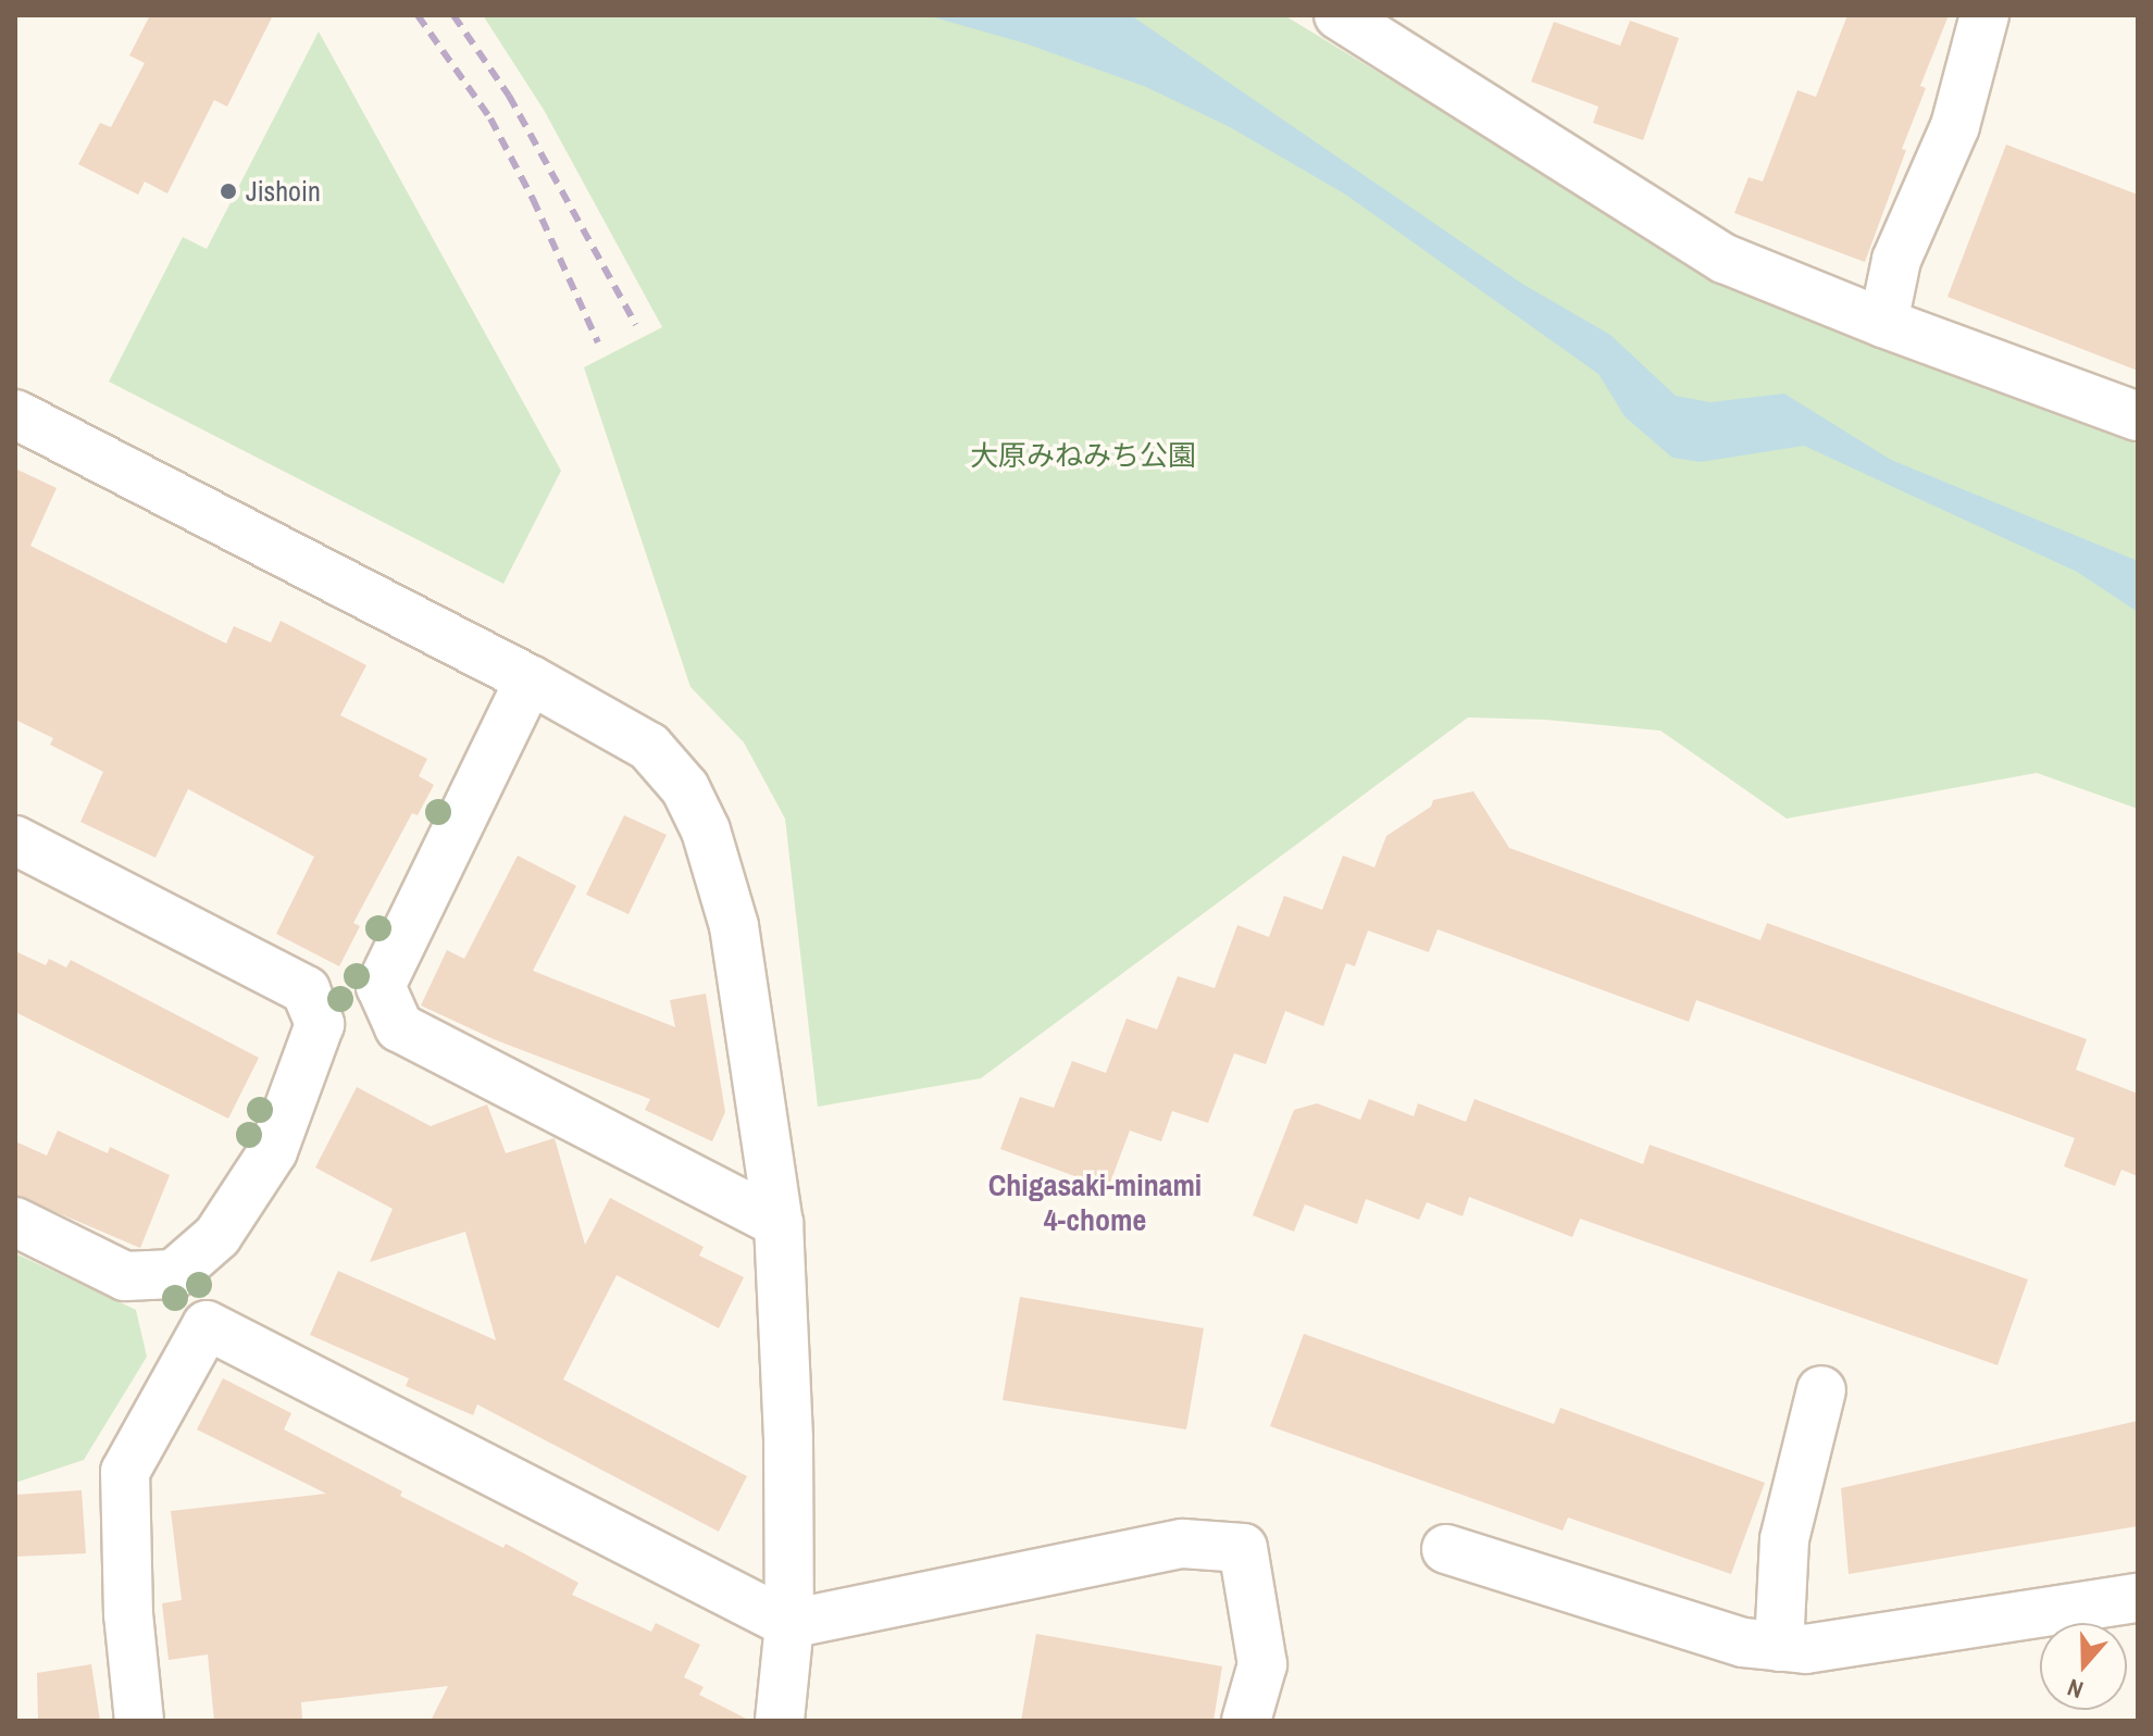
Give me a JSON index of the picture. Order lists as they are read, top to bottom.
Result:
{
  "districts": ["Chigasaki-minami 4-chome"],
  "parks": ["大原みねみち公園"],
  "places": ["Jishoin"],
  "north": "bottom"
}
